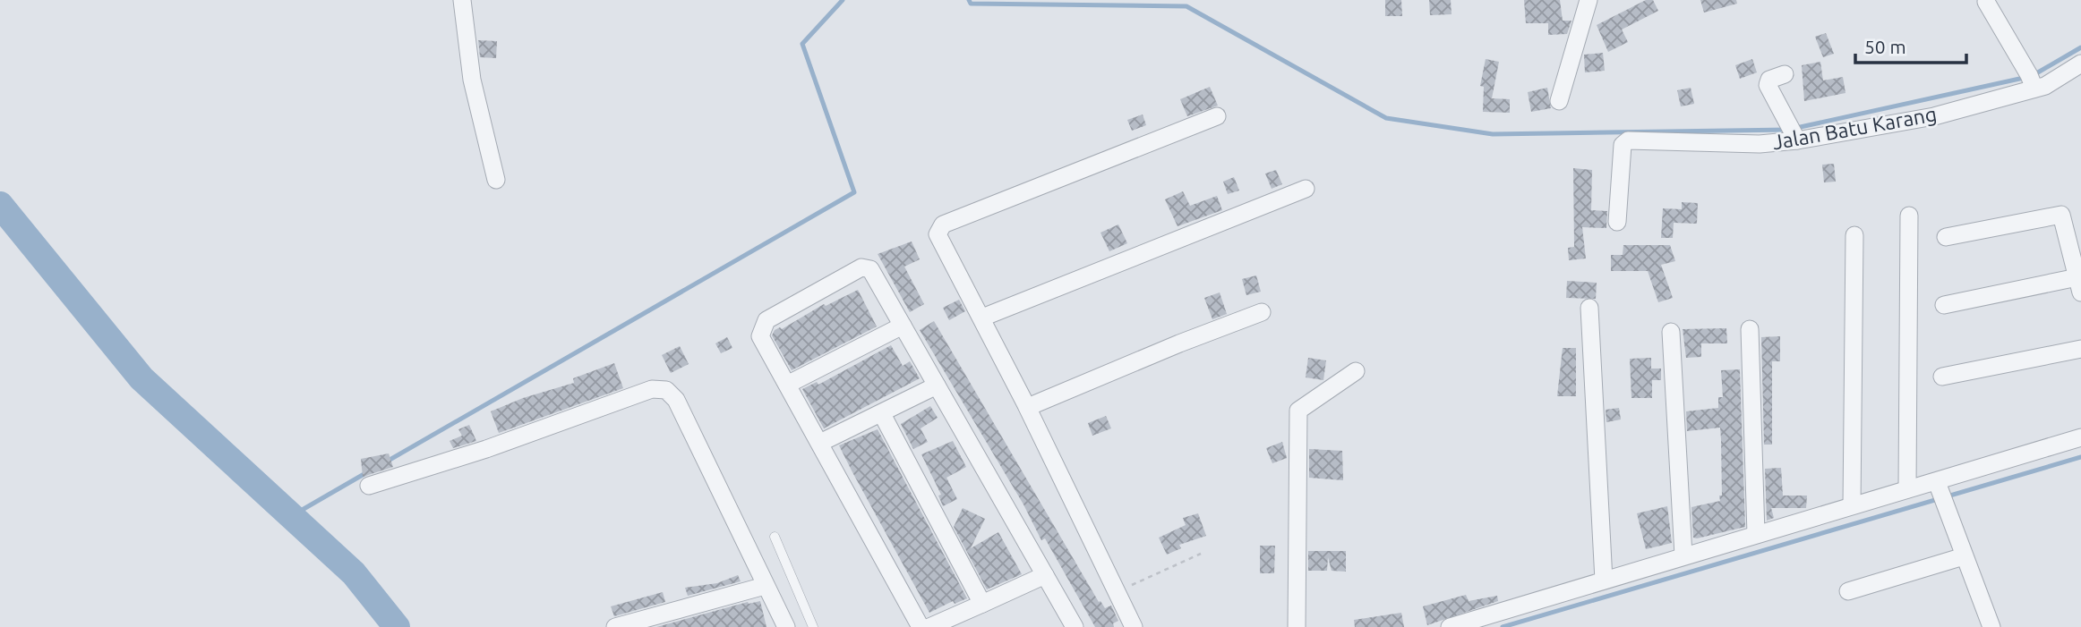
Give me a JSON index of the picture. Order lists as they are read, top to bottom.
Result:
{
  "streets": {
    "street": ["Jalan Batu Karang"]
  },
  "scale_bar": "50 m"
}
